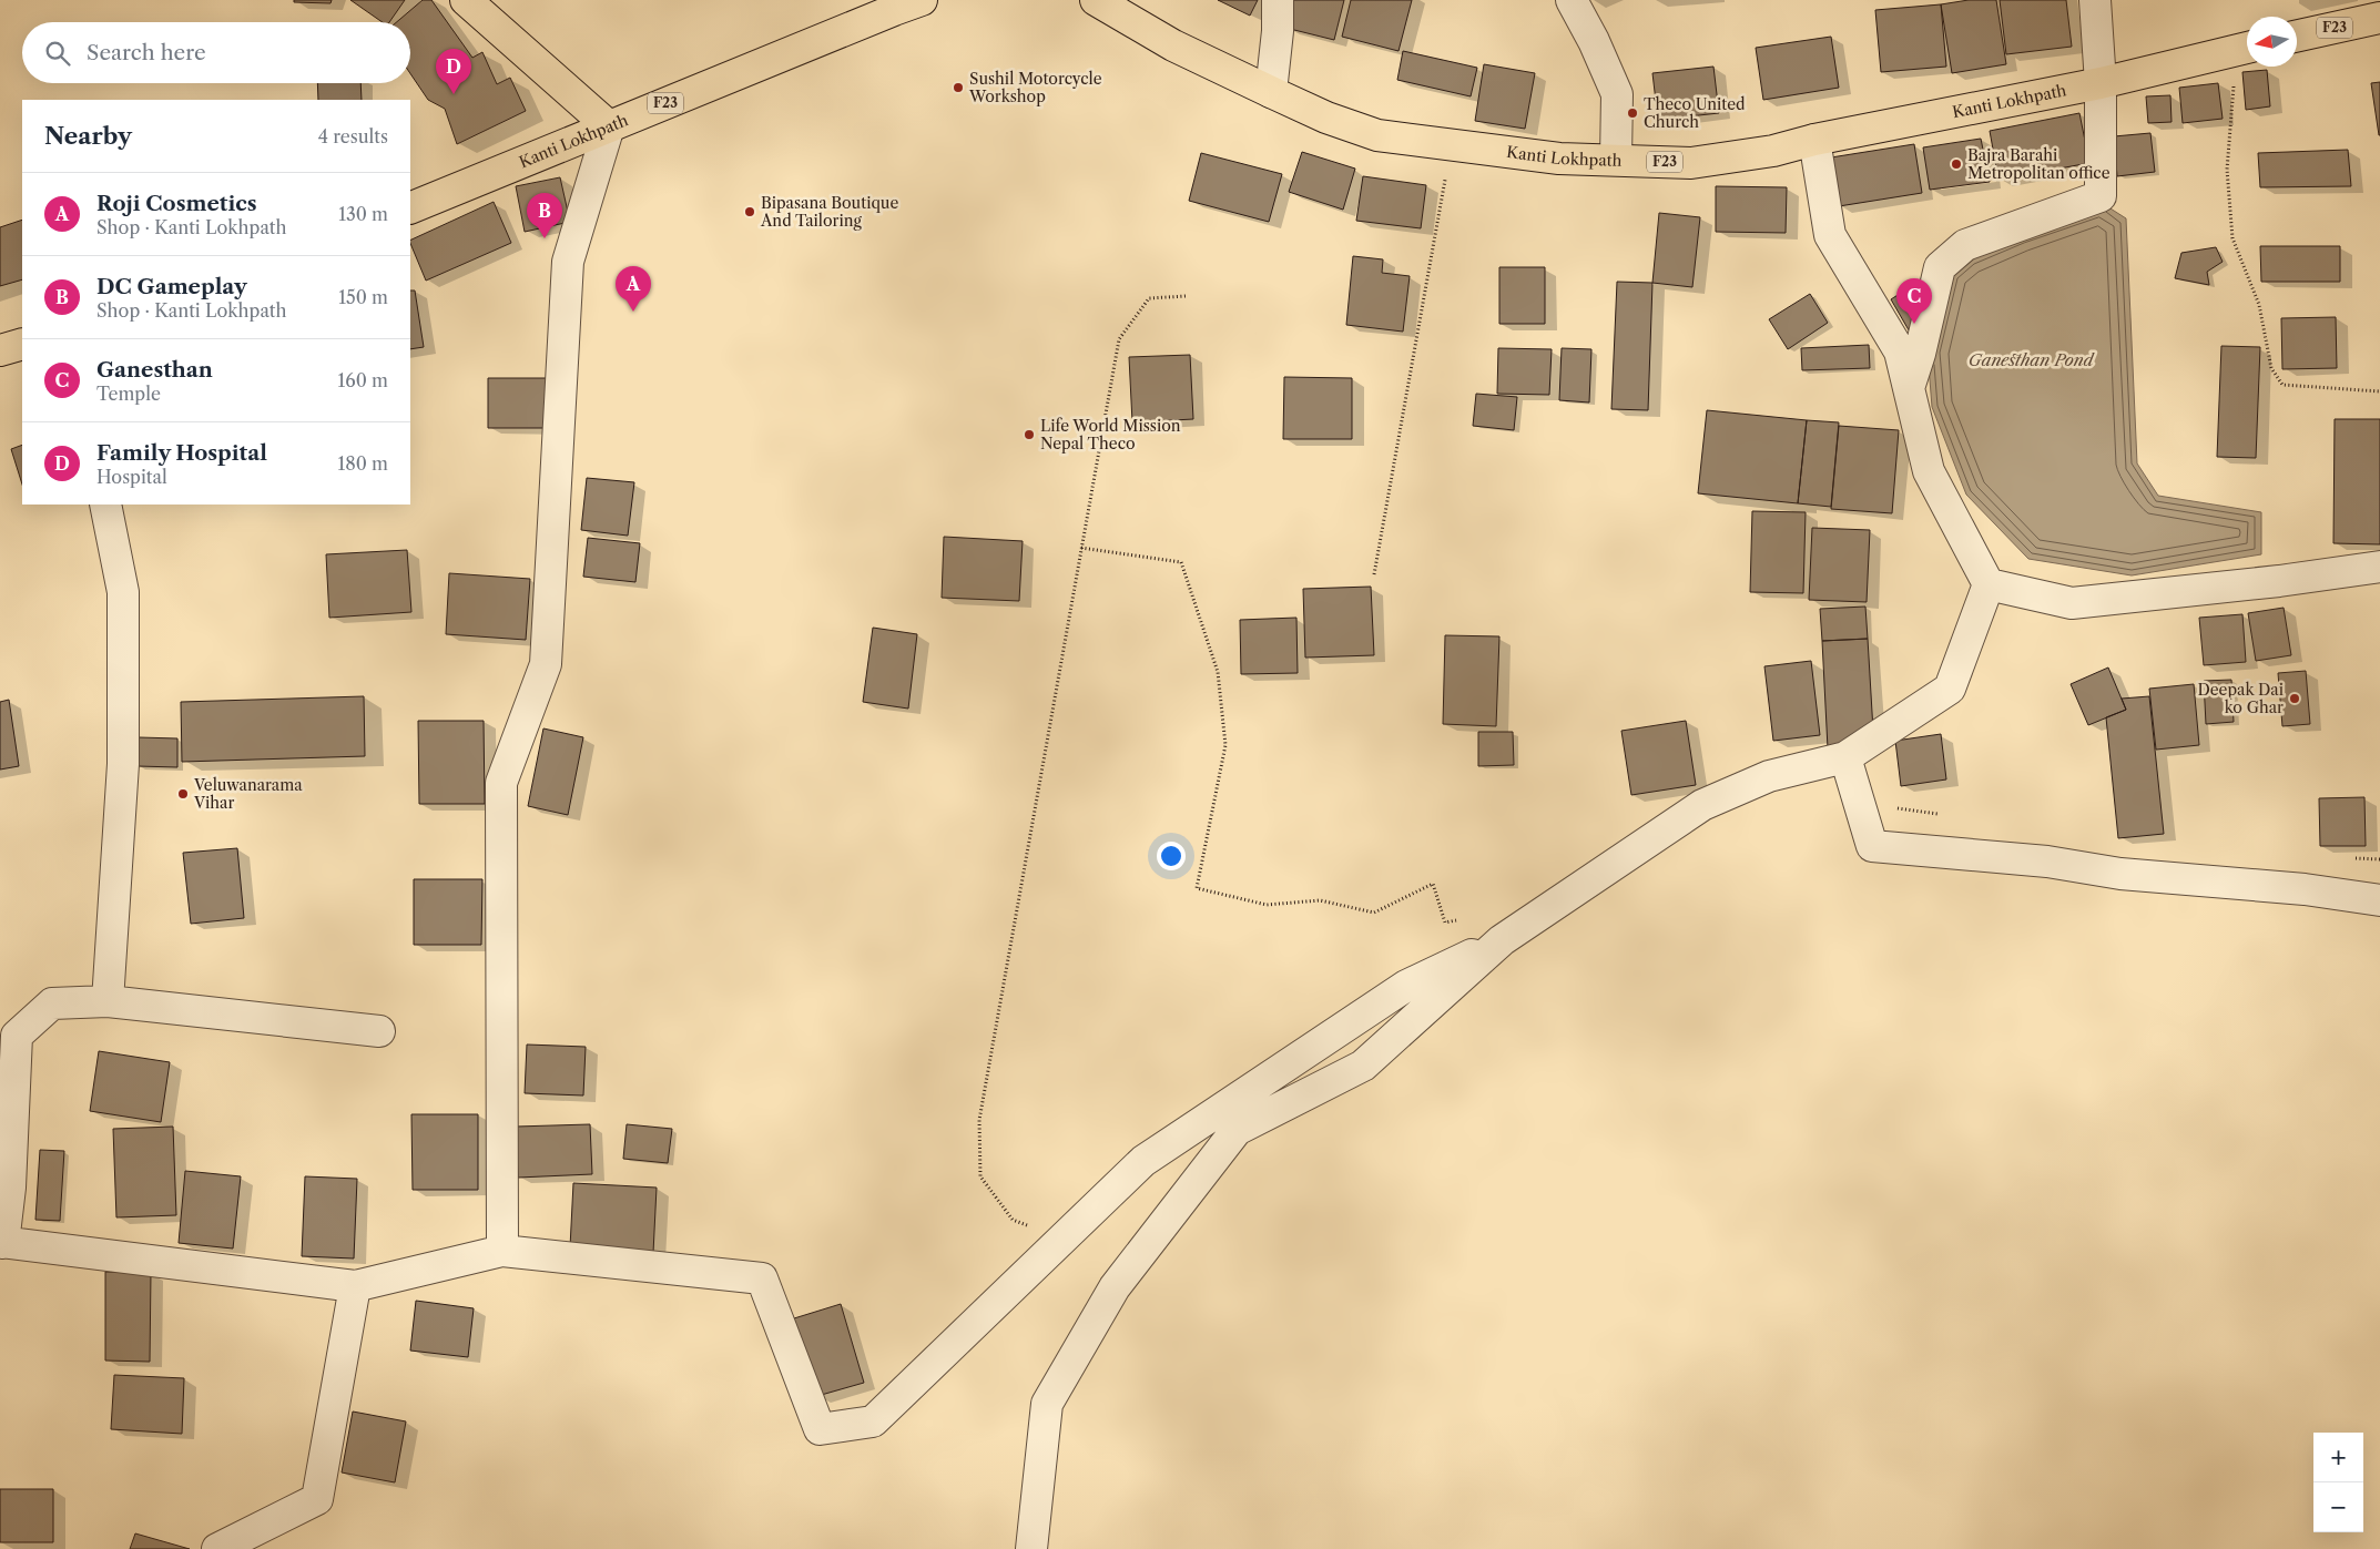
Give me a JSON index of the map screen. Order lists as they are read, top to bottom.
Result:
{
  "streets": {
    "main road": ["F23", "Kanti Lokhpath"]
  },
  "water": ["Ganesthan Pond"],
  "places": [
    "Sushil Motorcycle Workshop",
    "Theco United Church",
    "Bajra Barahi Metropolitan office",
    "Bipasana Boutique And Tailoring",
    "Life World Mission Nepal Theco",
    "Deepak Dai ko Ghar",
    "Veluwanarama Vihar"
  ],
  "north": "left",
  "page": {
    "search": "Search here",
    "pins": [
      "D",
      "B",
      "A",
      "C"
    ],
    "heading": ["Nearby", "4 results"],
    "list": [
      {
        "mark": "A",
        "name": "Roji Cosmetics",
        "note": "Shop · Kanti Lokhpath",
        "value": "130 m"
      },
      {
        "mark": "B",
        "name": "DC Gameplay",
        "note": "Shop · Kanti Lokhpath",
        "value": "150 m"
      },
      {
        "mark": "C",
        "name": "Ganesthan",
        "note": "Temple",
        "value": "160 m"
      },
      {
        "mark": "D",
        "name": "Family Hospital",
        "note": "Hospital",
        "value": "180 m"
      }
    ],
    "map_buttons": ["+", "−"]
  }
}
